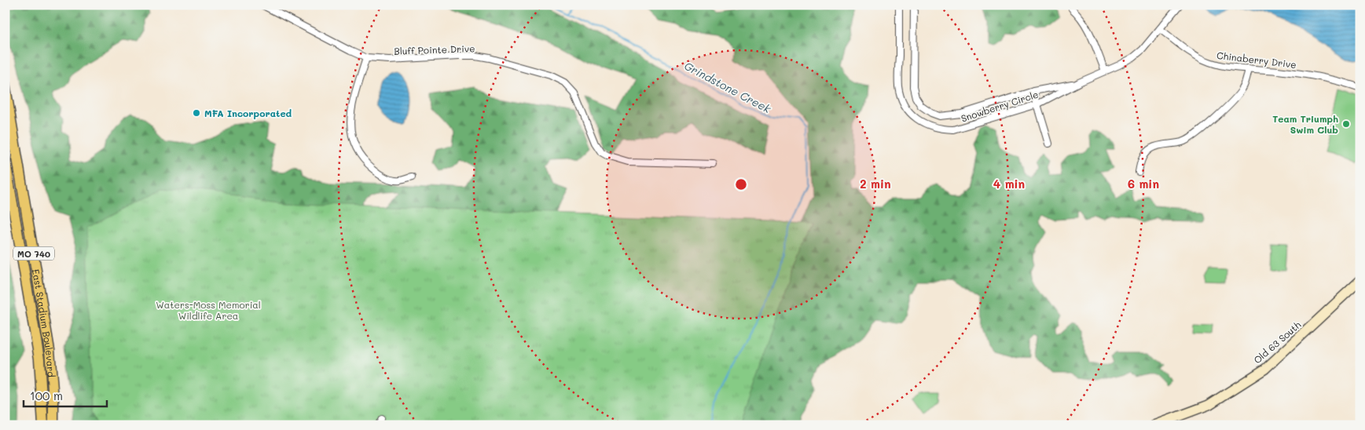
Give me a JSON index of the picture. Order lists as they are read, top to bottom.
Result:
{
  "streets": {
    "main road": ["MO 740", "East Stadium Boulevard", "Old 63 South"],
    "street": ["Bluff Pointe Drive", "Chinaberry Drive", "Snowberry Circle"]
  },
  "water": ["Grindstone Creek"],
  "parks": ["Waters-Moss Memorial Wildlife Area"],
  "places": ["MFA Incorporated", "Team Triumph Swim Club"],
  "scale_bar": "100 m",
  "rings": ["2 min", "4 min", "6 min"]
}
